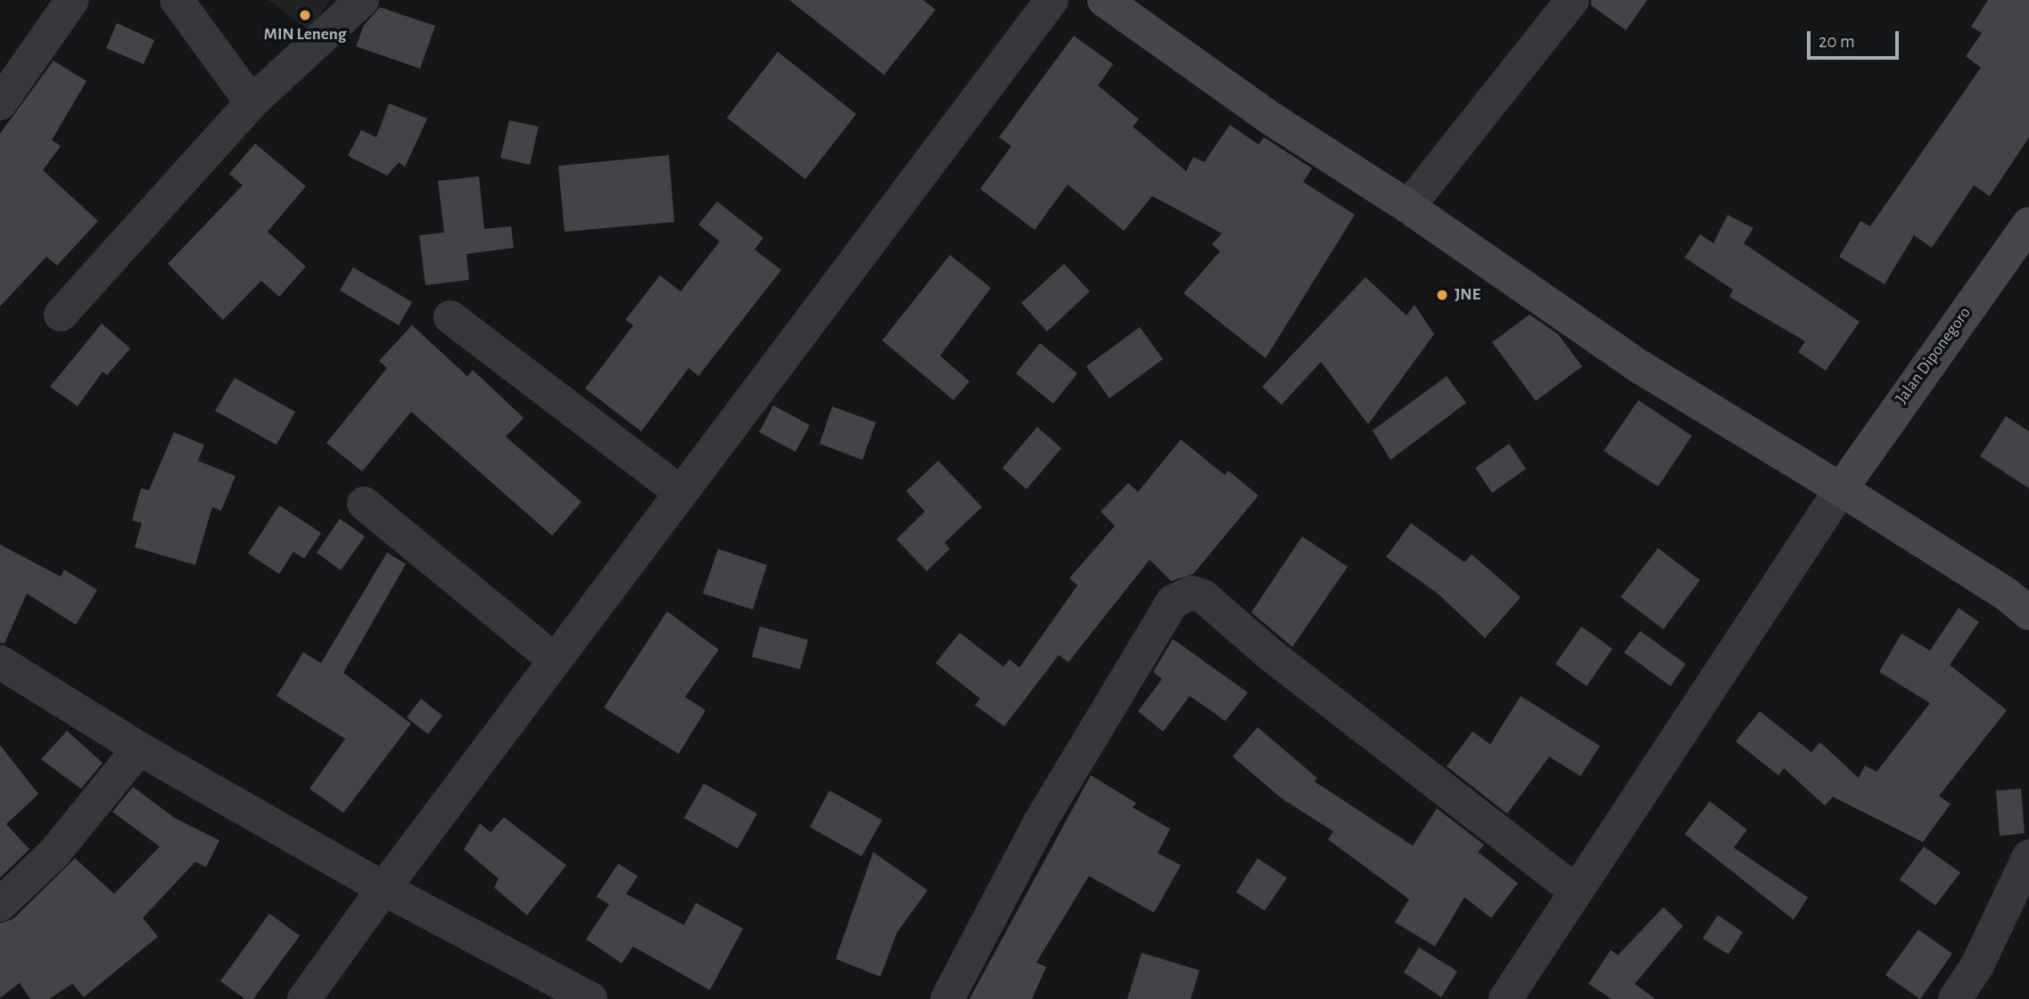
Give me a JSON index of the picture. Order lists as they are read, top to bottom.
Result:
{
  "streets": {
    "main road": ["Jalan Diponegoro"]
  },
  "places": ["MIN Leneng", "JNE"],
  "scale_bar": "20 m"
}
